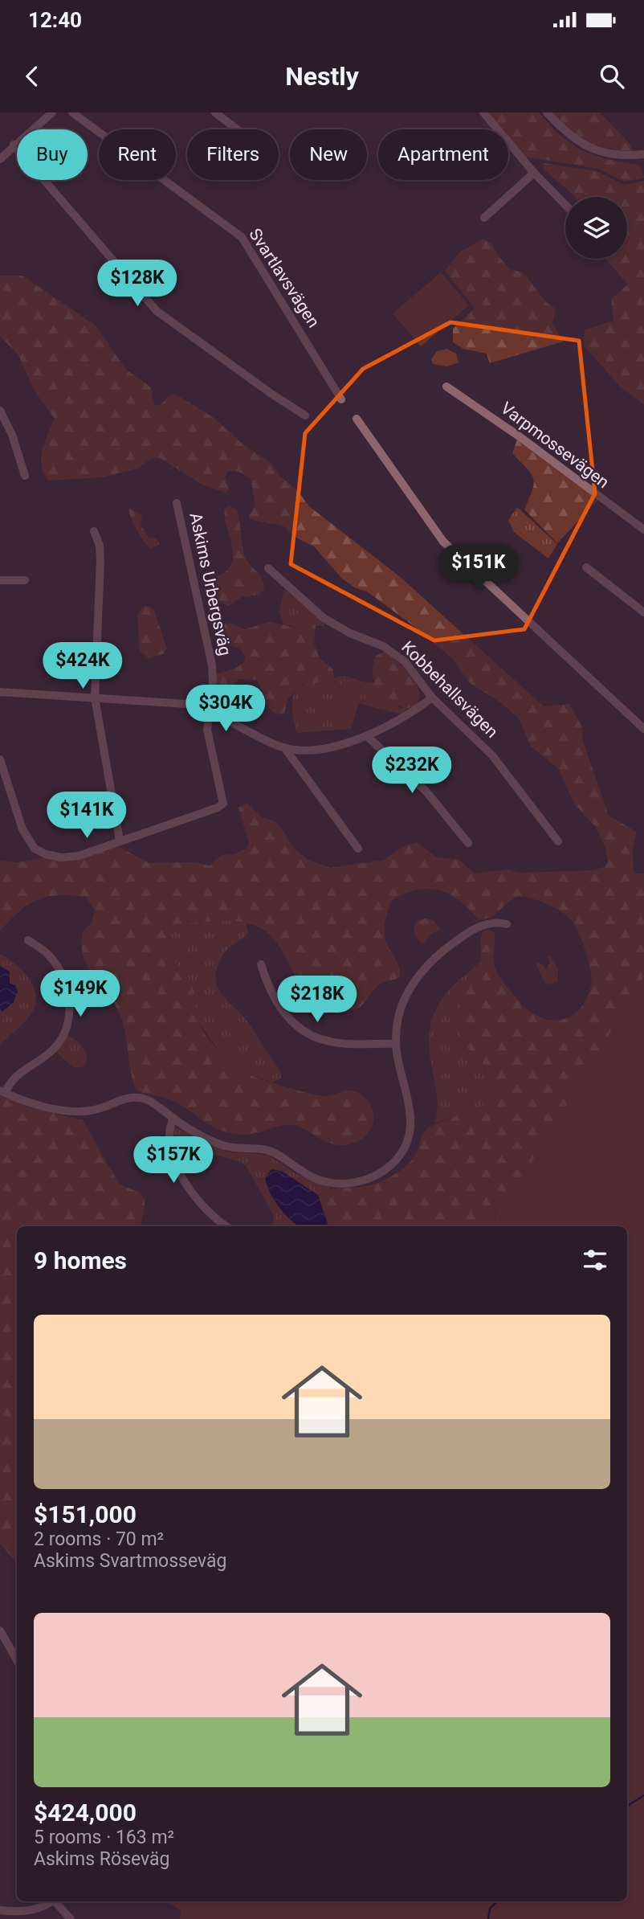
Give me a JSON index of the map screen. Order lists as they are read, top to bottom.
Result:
{
  "streets": {
    "street": [
      "Svartlavsvägen",
      "Varpmossevägen",
      "Askims Urbergsväg",
      "Kobbehallsvägen"
    ]
  },
  "page": {
    "status": "12:40",
    "header": "Nestly",
    "chip": [
      "Buy",
      "Rent",
      "Filters",
      "New",
      "Apartment"
    ],
    "price": [
      "$128K",
      "$151K",
      "$424K",
      "$304K",
      "$232K",
      "$141K",
      "$149K",
      "$218K",
      "$157K"
    ],
    "heading": "9 homes",
    "list": [
      {
        "name": "$151,000",
        "note": "2 rooms · 70 m² · Askims Svartmosseväg"
      },
      {
        "name": "$424,000",
        "note": "5 rooms · 163 m² · Askims Röseväg"
      }
    ]
  }
}
